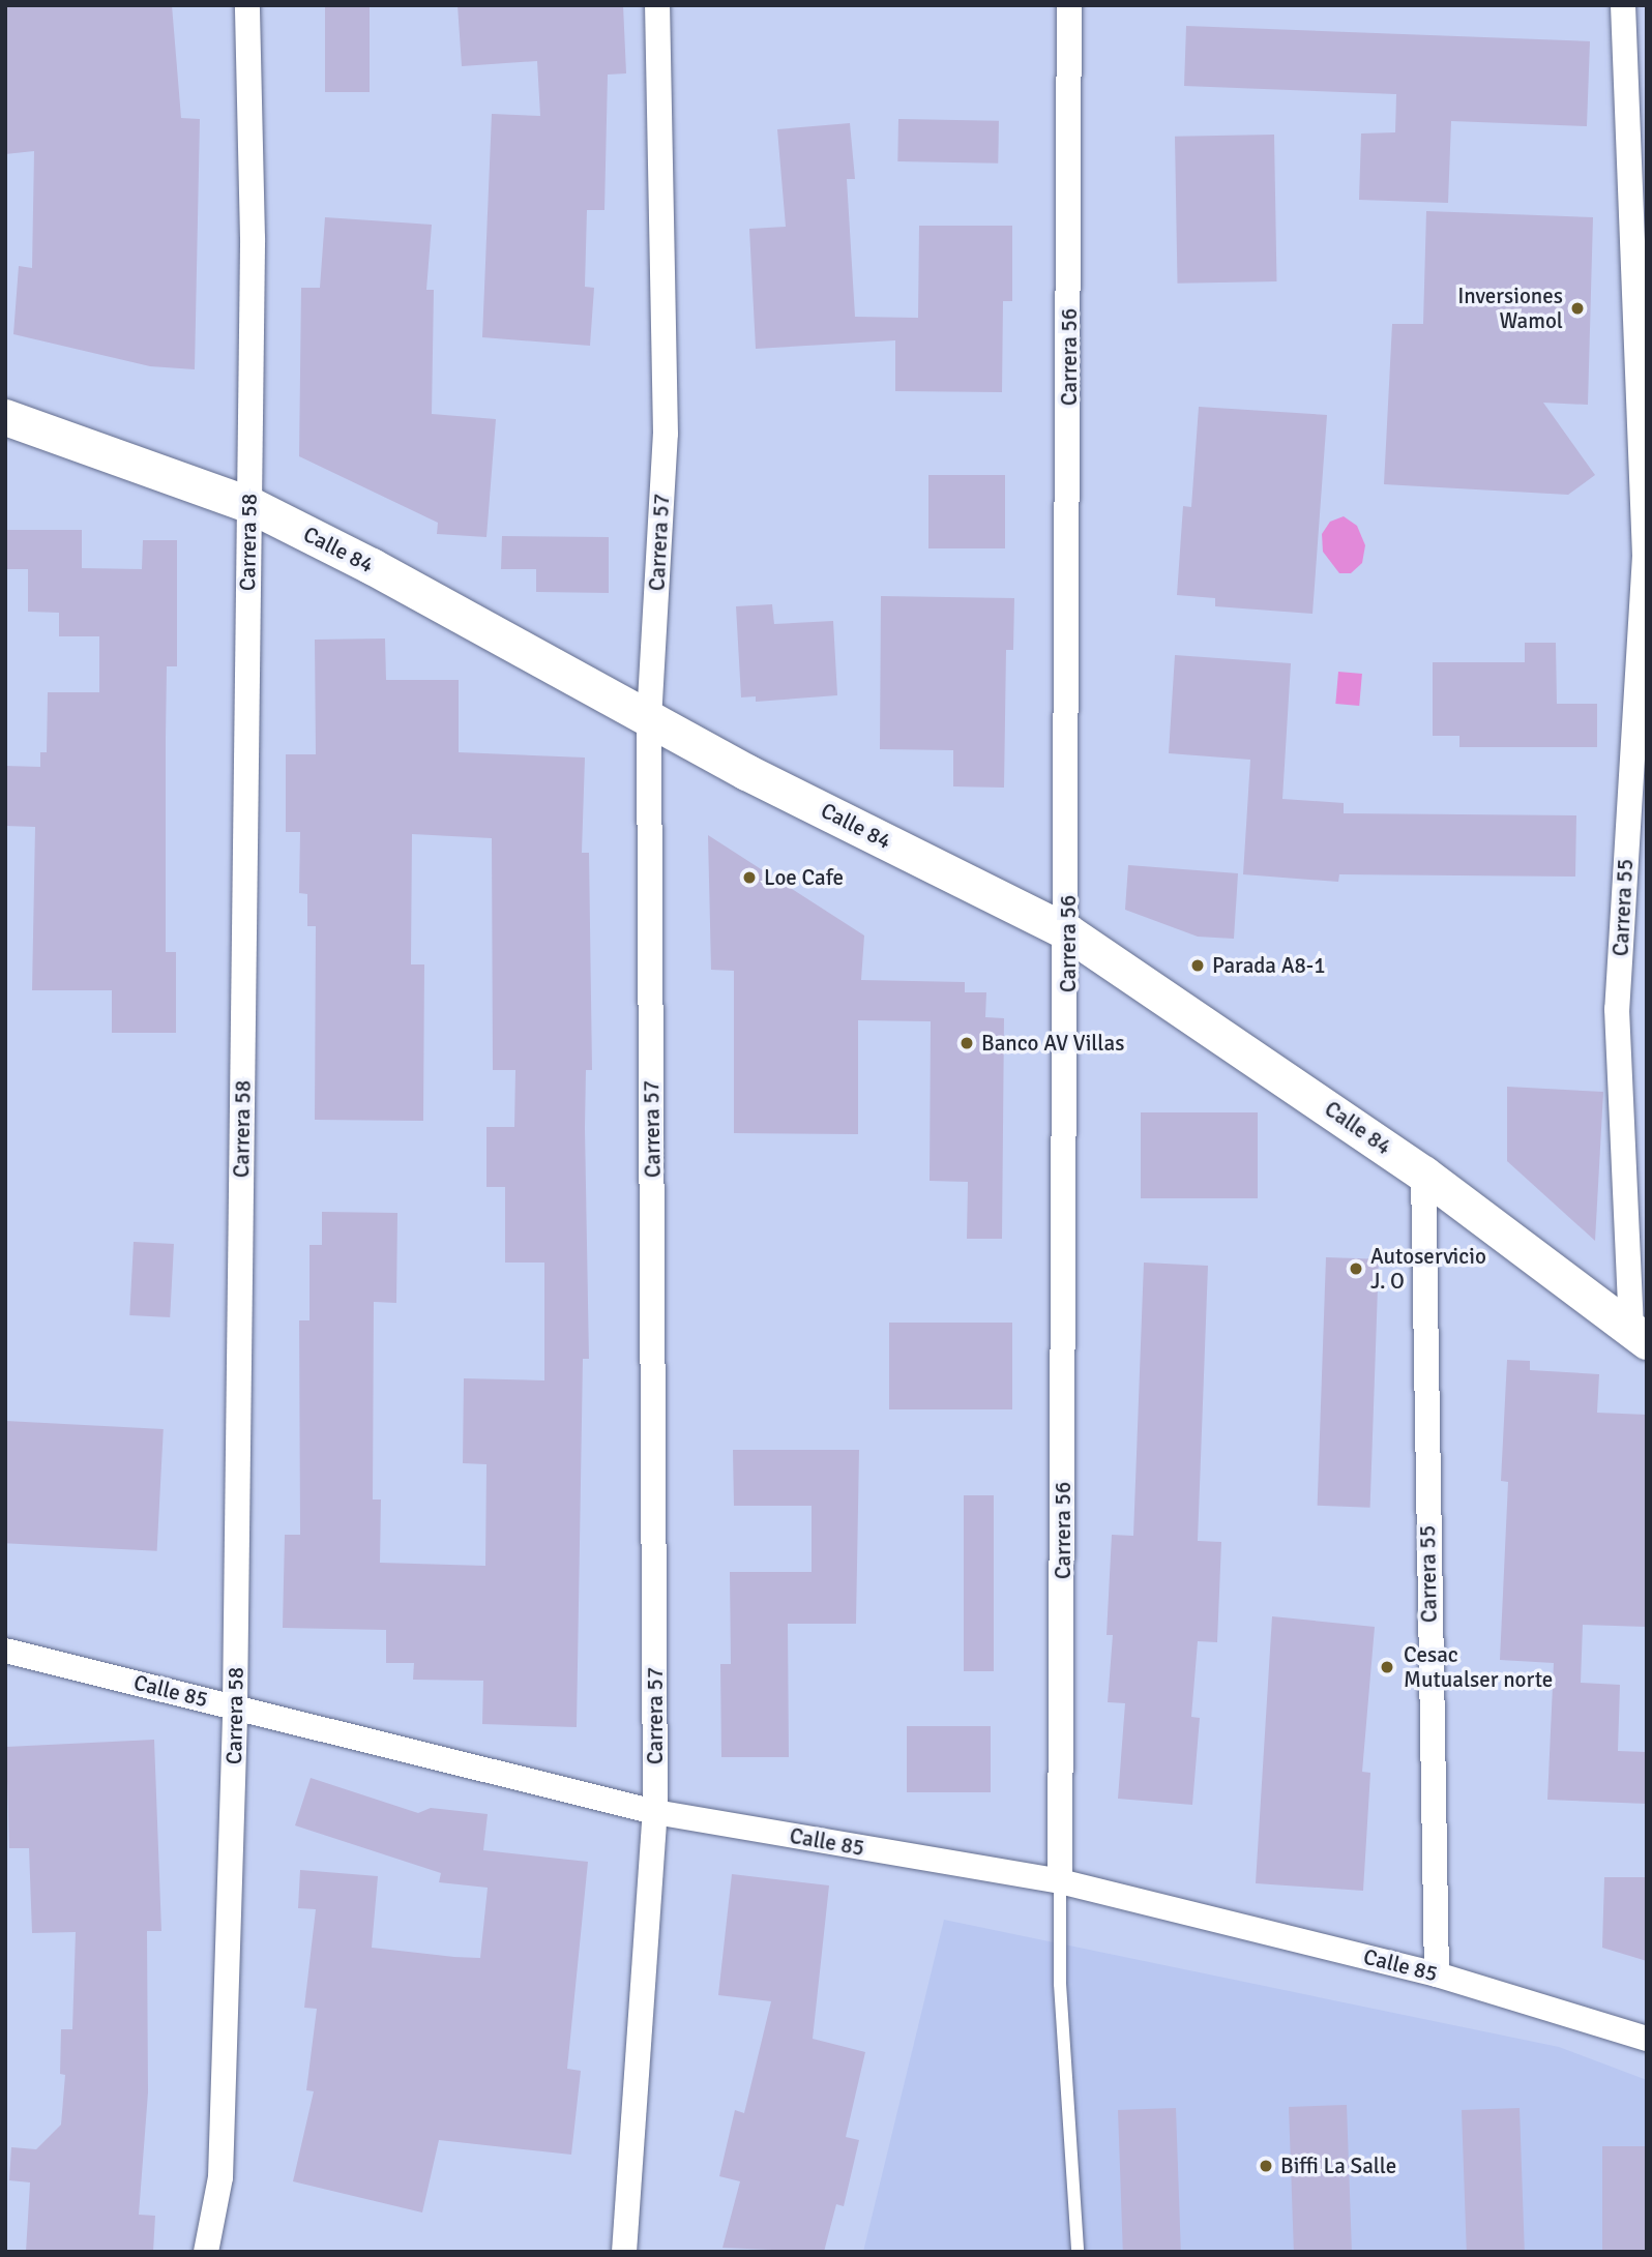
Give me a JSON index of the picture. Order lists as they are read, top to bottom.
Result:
{
  "streets": {
    "street": [
      "Carrera 56",
      "Carrera 58",
      "Carrera 57",
      "Calle 84",
      "Carrera 55",
      "Calle 85"
    ]
  },
  "crossings": [
    ["Carrera 56", "Calle 84"],
    ["Carrera 56", "Calle 85"],
    ["Carrera 58", "Calle 84"],
    ["Carrera 58", "Calle 85"],
    ["Carrera 57", "Calle 84"],
    ["Carrera 57", "Calle 85"],
    ["Calle 84", "Carrera 55"],
    ["Carrera 55", "Calle 85"]
  ],
  "places": [
    "Inversiones Wamol",
    "Loe Cafe",
    "Parada A8-1",
    "Banco AV Villas",
    "Autoservicio J. O",
    "Cesac Mutualser norte",
    "Biffi La Salle"
  ]
}
